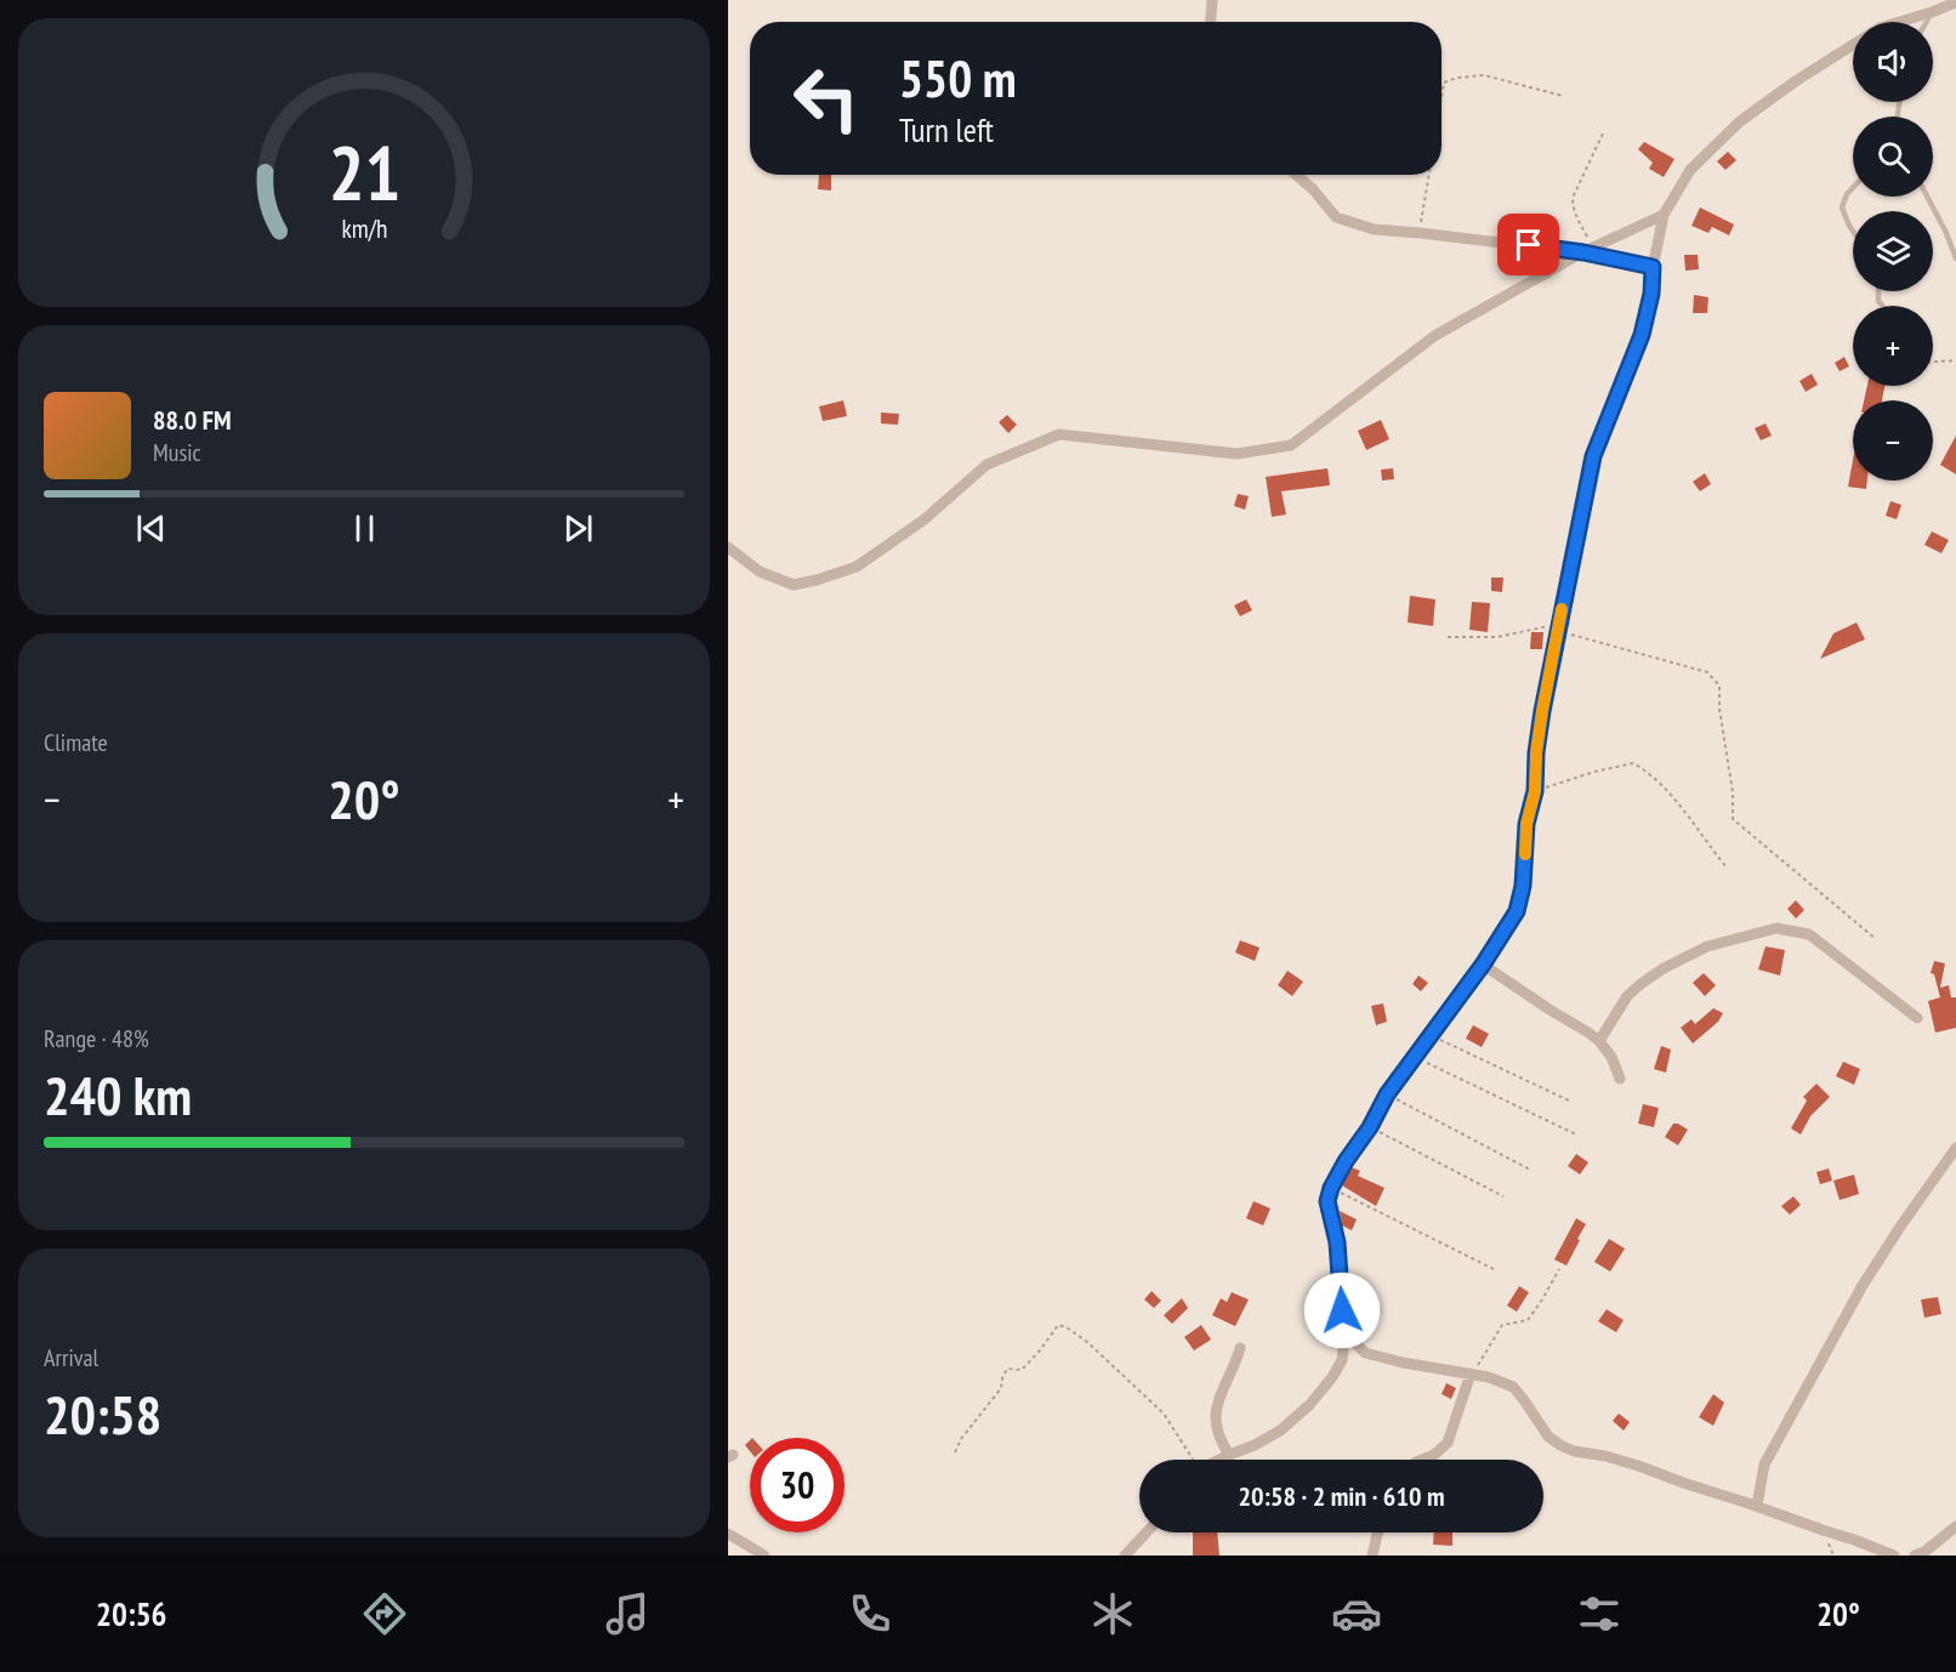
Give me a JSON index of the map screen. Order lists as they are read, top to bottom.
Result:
{
  "page": {
    "map_buttons": ["+", "−"],
    "turn": ["550 m", "Turn left"],
    "song": ["88.0 FM", "Music"],
    "tile": [
      "Climate",
      ["Range · 48%", "240 km"],
      ["Arrival", "20:58"]
    ],
    "heat": ["−", "20°", "+"],
    "limit": "30",
    "trip": "20:58 · 2 min · 610 m",
    "tabs": ["20:56", "20°"],
    "gauge": ["21", "km/h"]
  }
}
